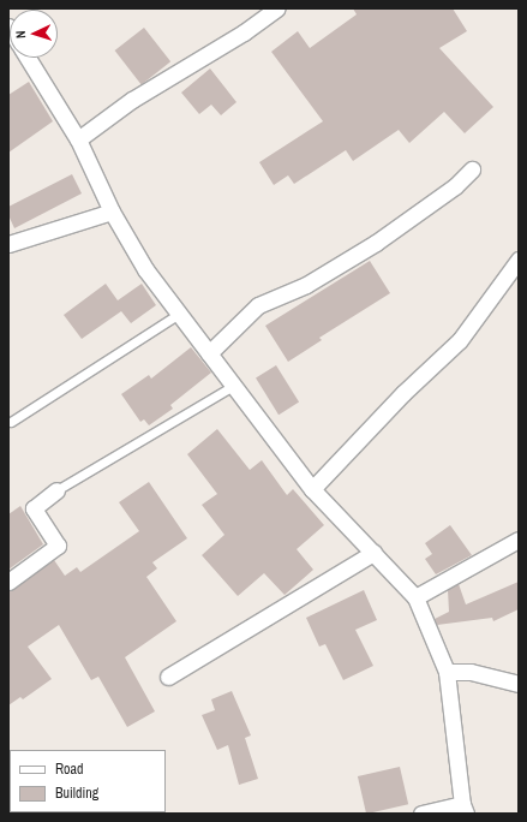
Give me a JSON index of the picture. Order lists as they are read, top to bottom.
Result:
{
  "legend": ["Road", "Building"],
  "north": "left"
}
